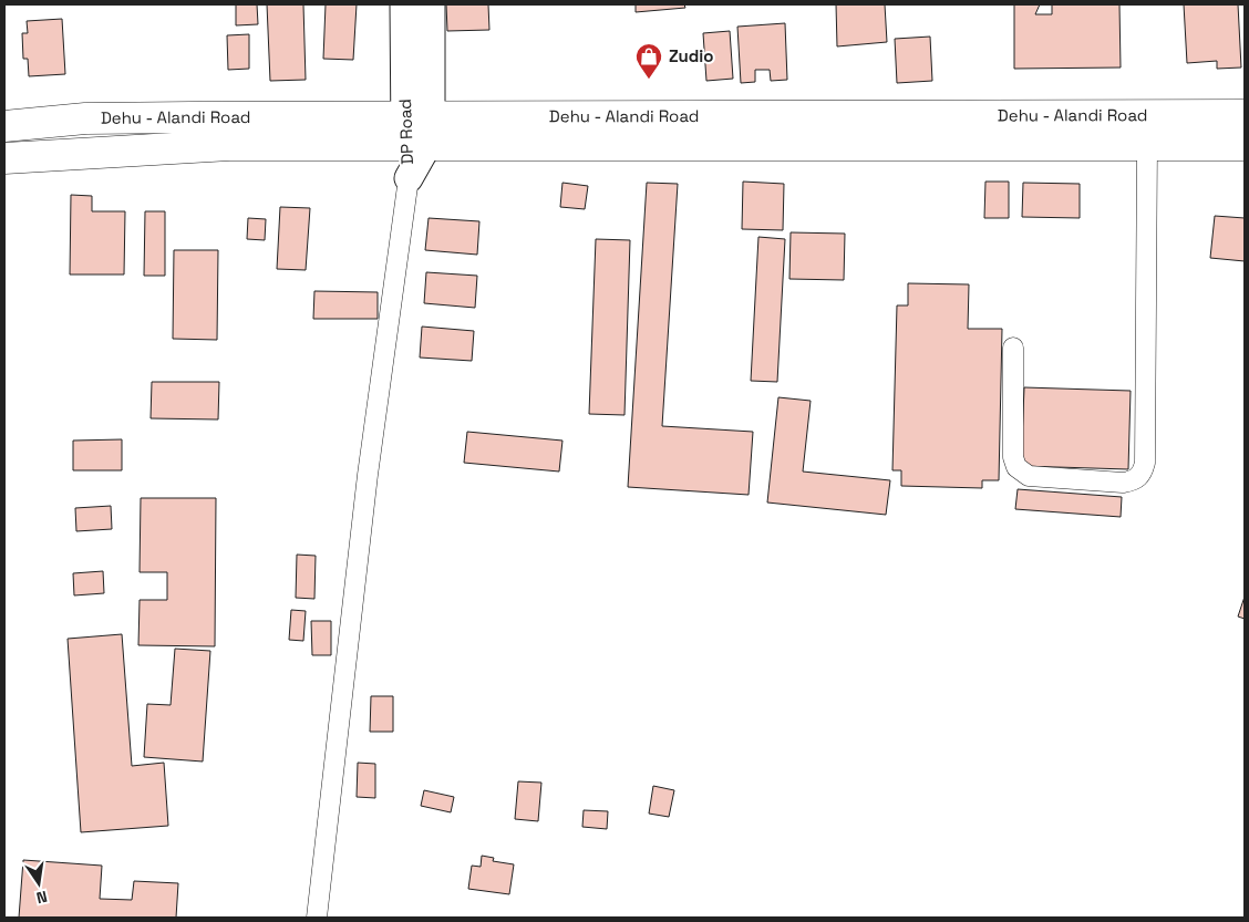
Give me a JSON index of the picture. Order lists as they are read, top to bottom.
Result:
{
  "streets": {
    "main road": ["Dehu - Alandi Road"],
    "street": ["DP Road"]
  },
  "crossings": [
    ["Dehu - Alandi Road", "DP Road"]
  ],
  "places": {
    "shop": ["Zudio"]
  },
  "north": "bottom"
}
